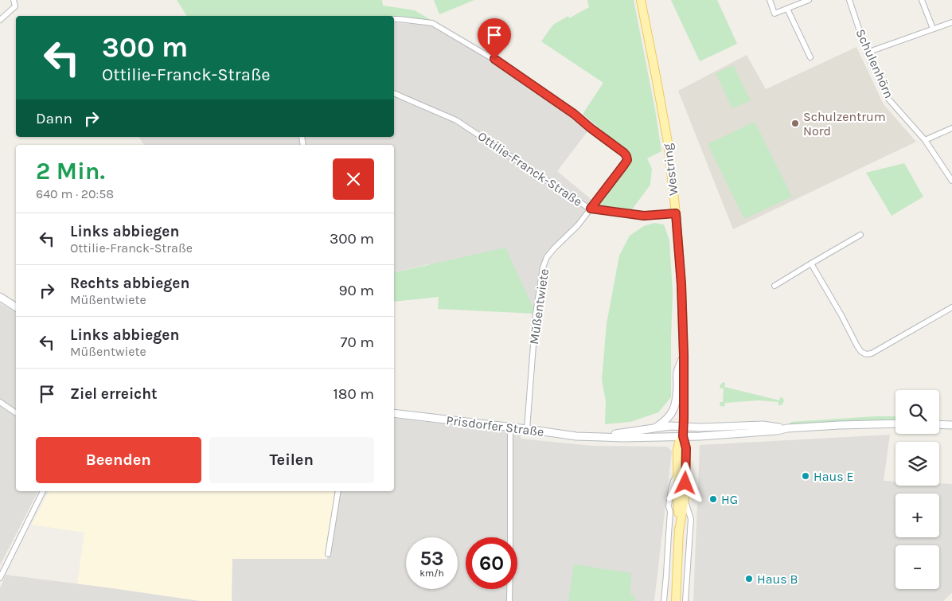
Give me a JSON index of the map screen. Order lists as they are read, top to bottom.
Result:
{
  "streets": {
    "main road": ["Westring", "Prisdorfer Straße"],
    "street": ["Schulenhörn", "Ottilie-Franck-Straße", "Müßentwiete"]
  },
  "crossings": [
    ["Ottilie-Franck-Straße", "Westring"],
    ["Ottilie-Franck-Straße", "Müßentwiete"],
    ["Westring", "Prisdorfer Straße"],
    ["Müßentwiete", "Prisdorfer Straße"]
  ],
  "places": [
    "Schulzentrum Nord",
    "Haus E",
    "HG",
    "Haus B"
  ],
  "page": {
    "turn": ["300 m", "Ottilie-Franck-Straße"],
    "then": "Dann",
    "heading": ["2 Min.", "640 m · 20:58"],
    "list": [
      {
        "name": "Links abbiegen",
        "note": "Ottilie-Franck-Straße",
        "value": "300 m"
      },
      {
        "name": "Rechts abbiegen",
        "note": "Müßentwiete",
        "value": "90 m"
      },
      {
        "name": "Links abbiegen",
        "note": "Müßentwiete",
        "value": "70 m"
      },
      {
        "name": "Ziel erreicht",
        "value": "180 m"
      }
    ],
    "map_buttons": ["+", "−"],
    "buttons": ["Beenden", "Teilen"],
    "speed": "53 km/h",
    "limit": "60"
  }
}
